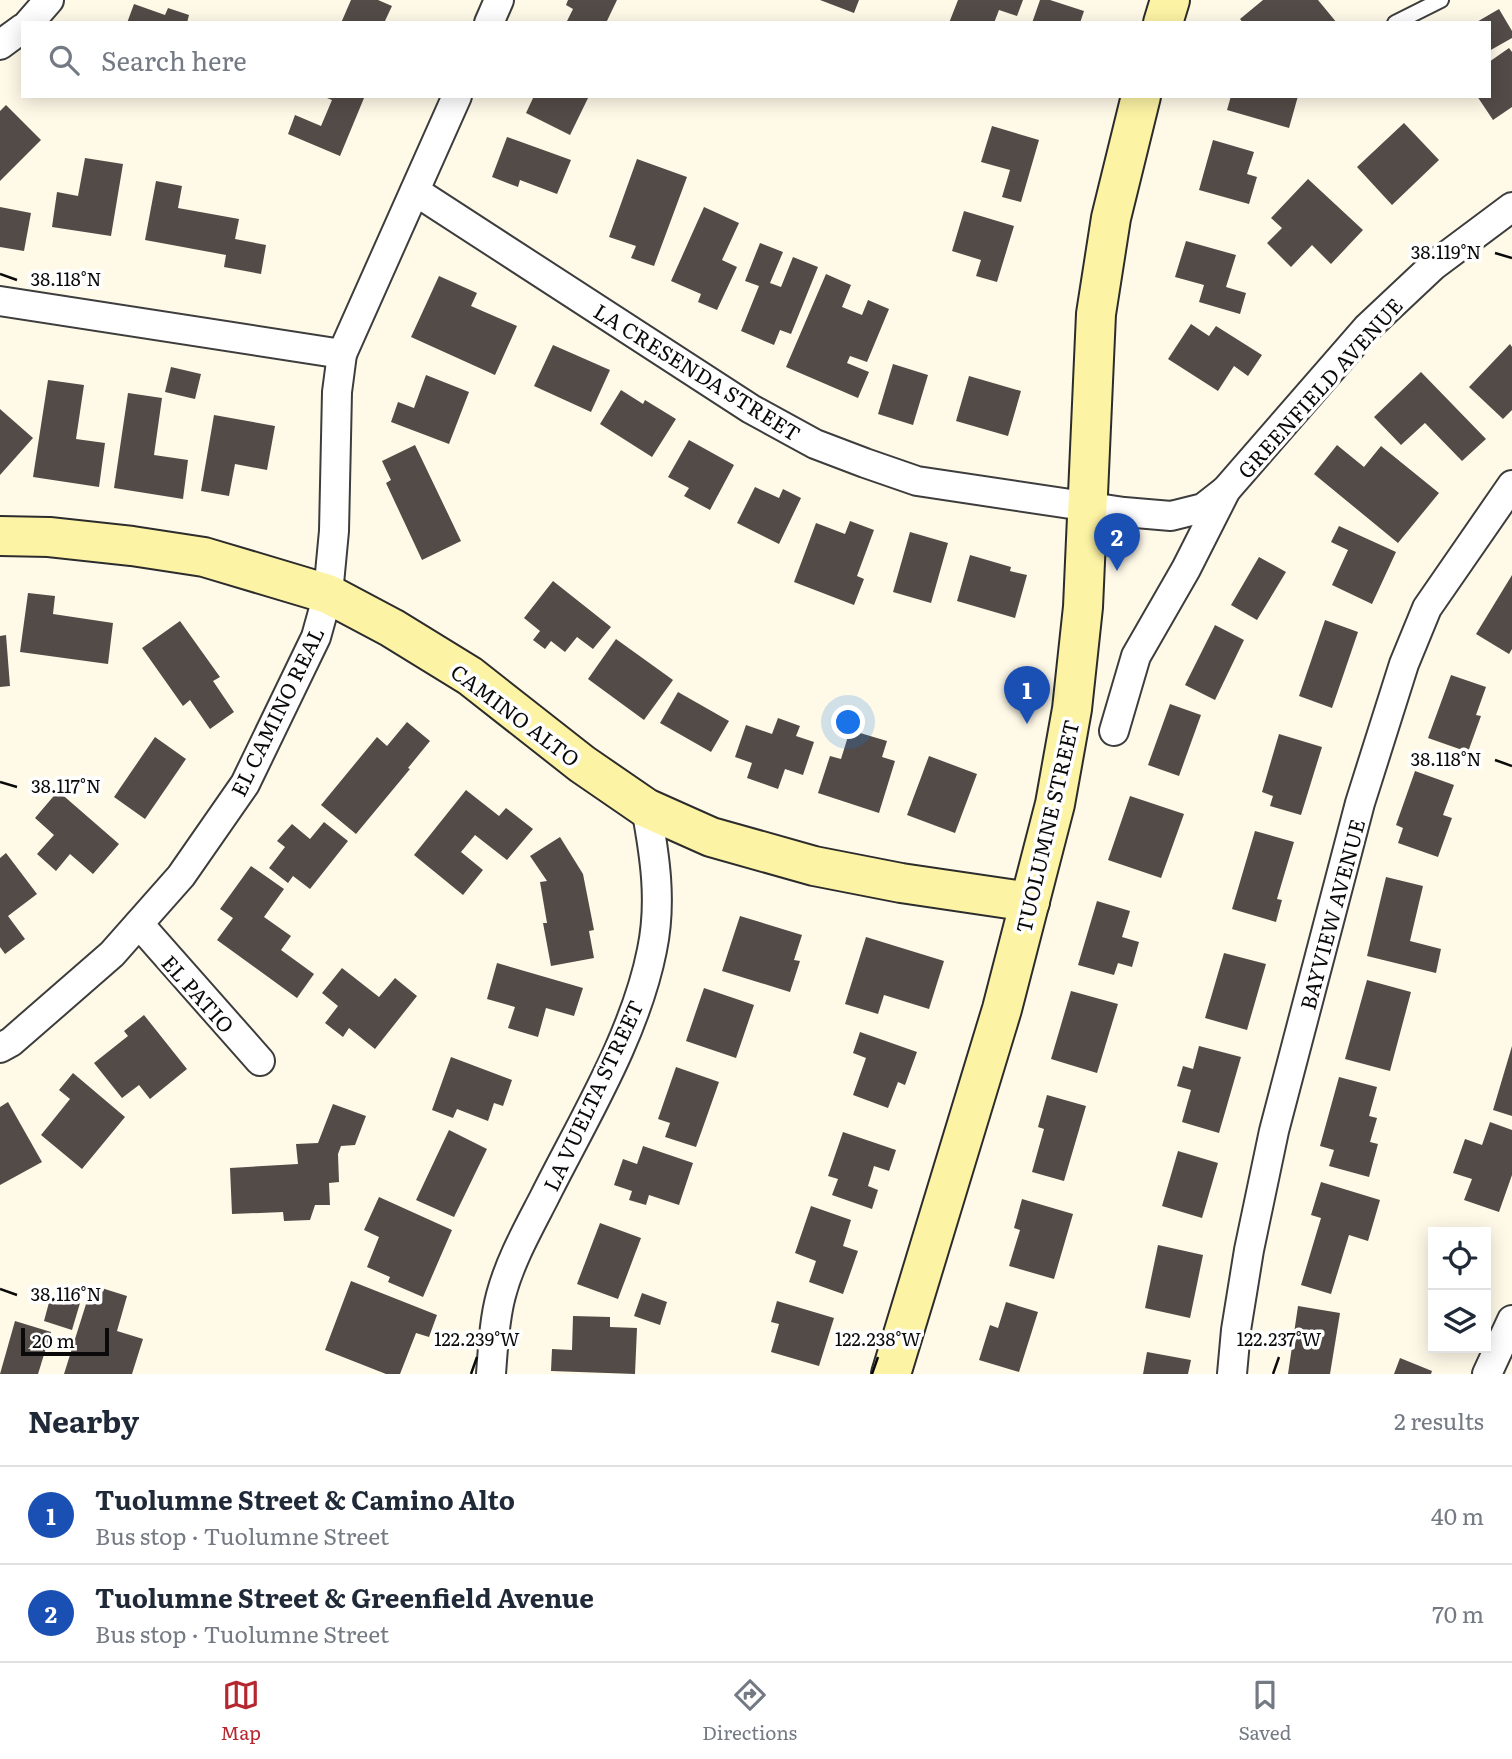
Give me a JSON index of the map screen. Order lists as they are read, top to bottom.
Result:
{
  "streets": {
    "main road": ["CAMINO ALTO", "TUOLUMNE STREET"],
    "street": [
      "LA CRESENDA STREET",
      "GREENFIELD AVENUE",
      "EL CAMINO REAL",
      "BAYVIEW AVENUE",
      "EL PATIO",
      "LA VUELTA STREET"
    ]
  },
  "crossings": [
    ["LA CRESENDA STREET", "GREENFIELD AVENUE"],
    ["LA CRESENDA STREET", "EL CAMINO REAL"],
    ["LA CRESENDA STREET", "TUOLUMNE STREET"],
    ["GREENFIELD AVENUE", "TUOLUMNE STREET"],
    ["EL CAMINO REAL", "CAMINO ALTO"],
    ["EL CAMINO REAL", "EL PATIO"],
    ["CAMINO ALTO", "TUOLUMNE STREET"],
    ["CAMINO ALTO", "LA VUELTA STREET"]
  ],
  "scale_bar": "20 m",
  "page": {
    "search": "Search here",
    "pins": ["2", "1"],
    "scale": "20 m",
    "heading": ["Nearby", "2 results"],
    "list": [
      {
        "mark": "1",
        "name": "Tuolumne Street & Camino Alto",
        "note": "Bus stop · Tuolumne Street",
        "value": "40 m"
      },
      {
        "mark": "2",
        "name": "Tuolumne Street & Greenfield Avenue",
        "note": "Bus stop · Tuolumne Street",
        "value": "70 m"
      }
    ],
    "nav": ["Map", "Directions", "Saved"]
  },
  "coordinates": [
    "38.119°N",
    "38.118°N",
    "38.117°N",
    "38.116°N",
    "122.239°W",
    "122.238°W",
    "122.237°W"
  ]
}
